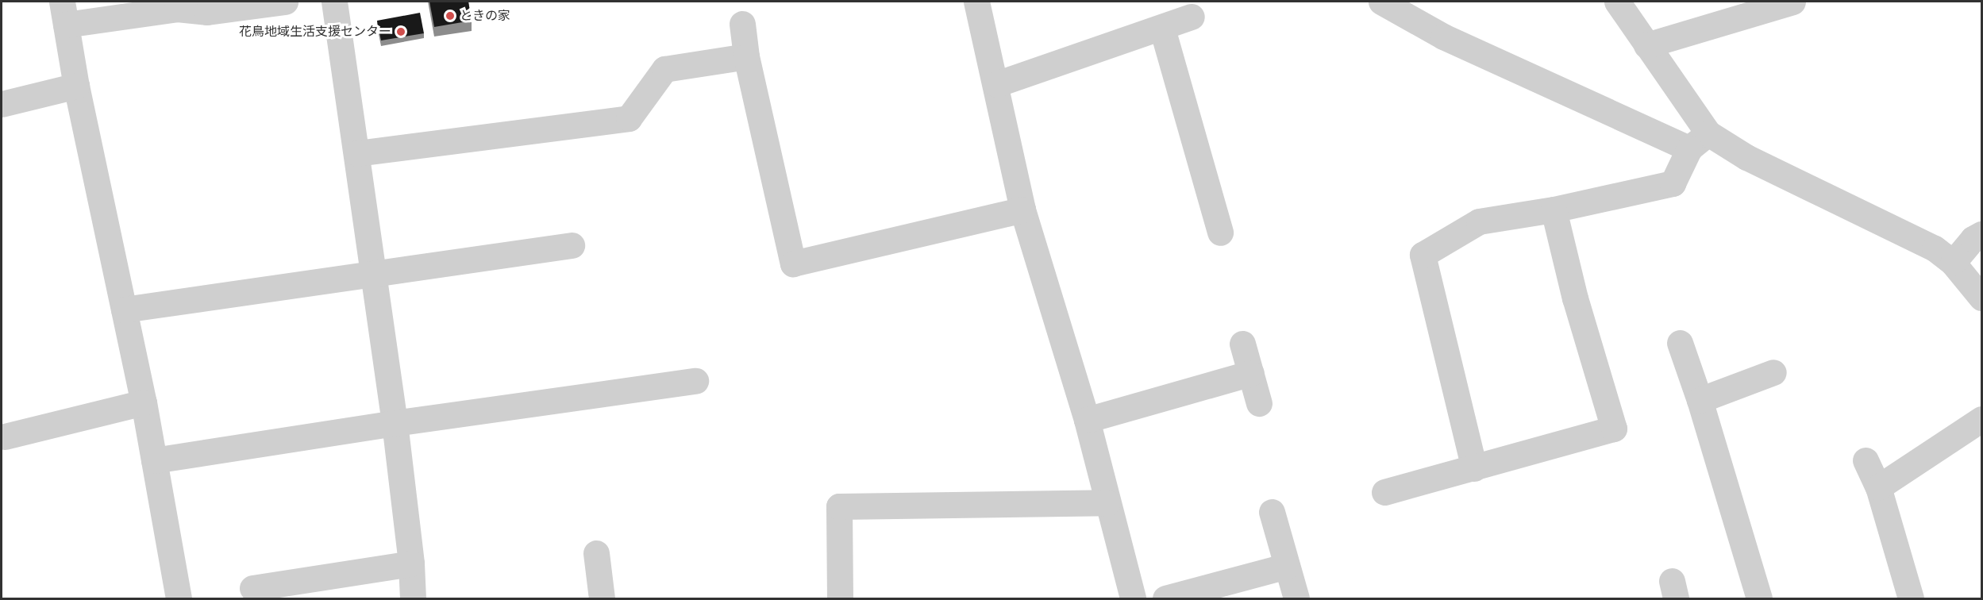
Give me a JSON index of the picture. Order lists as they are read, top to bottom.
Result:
{
  "places": ["ときの家", "花鳥地域生活支援センター"]
}
